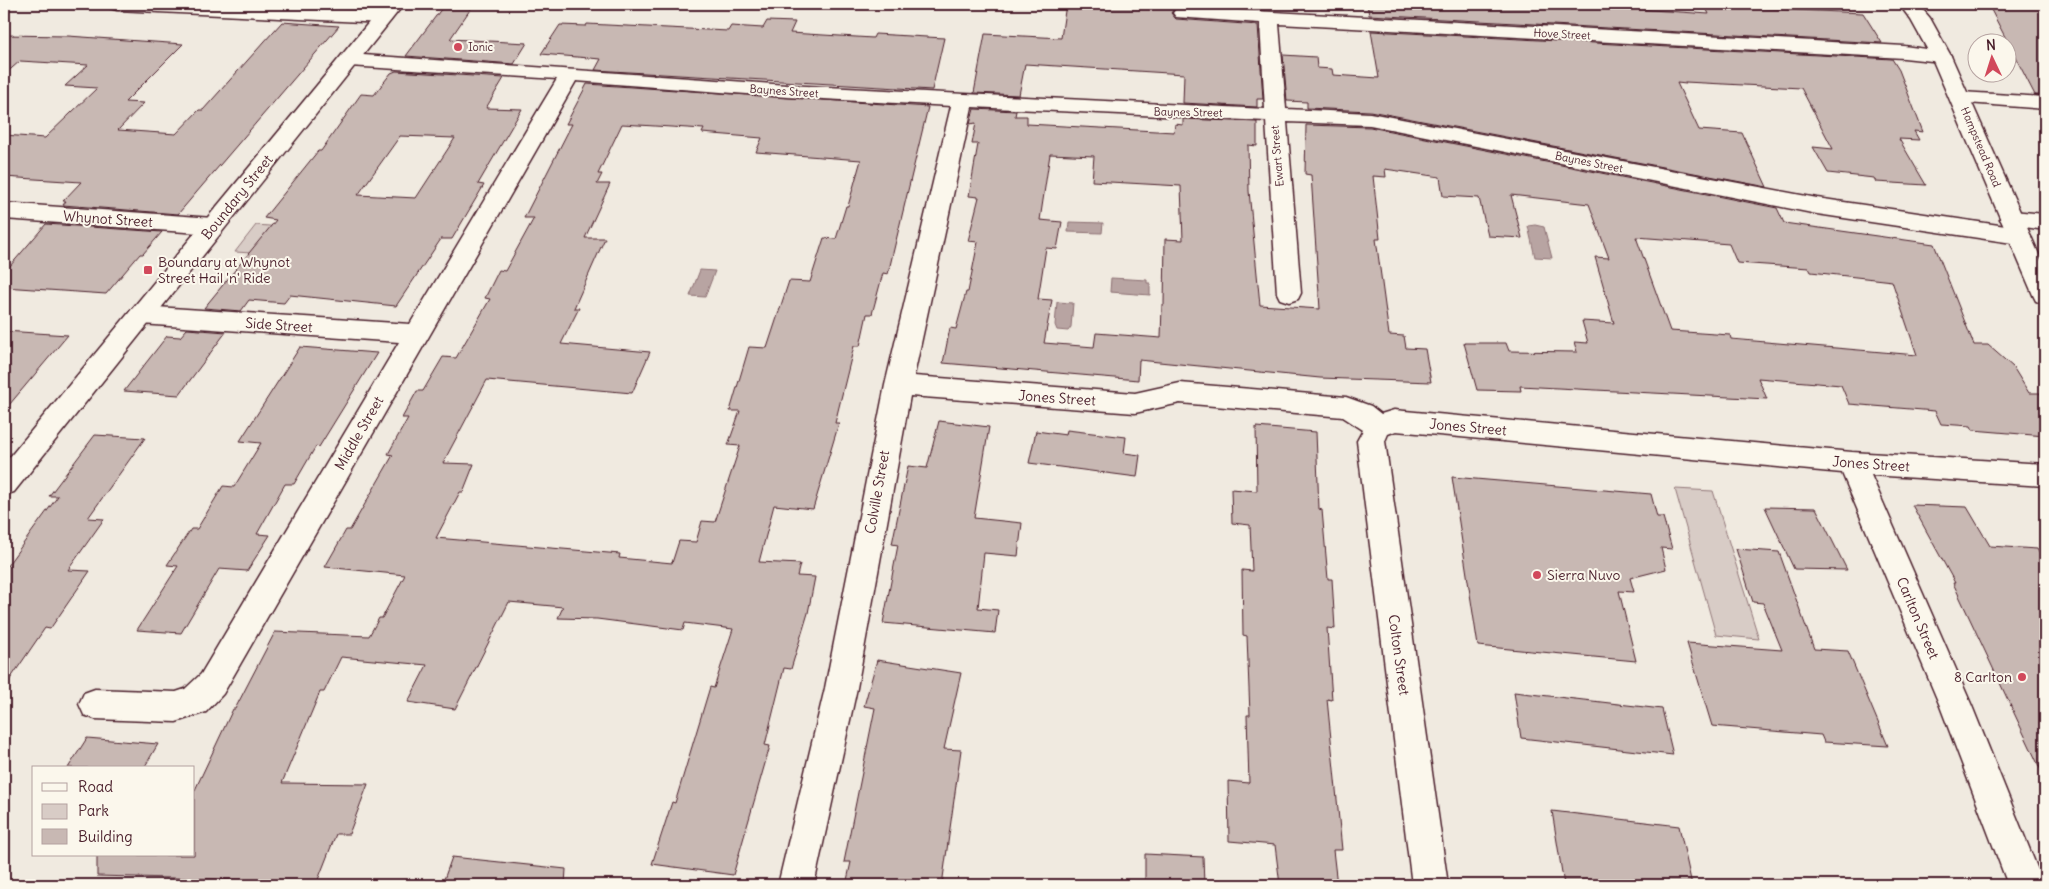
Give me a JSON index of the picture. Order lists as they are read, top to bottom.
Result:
{
  "streets": {
    "street": [
      "Hove Street",
      "Baynes Street",
      "Hampstead Road",
      "Ewart Street",
      "Boundary Street",
      "Whynot Street",
      "Side Street",
      "Jones Street",
      "Middle Street",
      "Colville Street",
      "Carlton Street",
      "Colton Street"
    ]
  },
  "crossings": [
    ["Hove Street", "Hampstead Road"],
    ["Hove Street", "Ewart Street"],
    ["Baynes Street", "Hampstead Road"],
    ["Baynes Street", "Ewart Street"],
    ["Baynes Street", "Boundary Street"],
    ["Baynes Street", "Middle Street"],
    ["Baynes Street", "Colville Street"],
    ["Boundary Street", "Whynot Street"],
    ["Boundary Street", "Side Street"],
    ["Side Street", "Middle Street"],
    ["Jones Street", "Colville Street"],
    ["Jones Street", "Carlton Street"],
    ["Jones Street", "Colton Street"]
  ],
  "places": {
    "other": ["Ionic", "Sierra Nuvo", "8 Carlton"],
    "transit": ["Boundary at Whynot Street Hail 'n' Ride"]
  },
  "legend": ["Road", "Park", "Building"],
  "north": "top"
}
